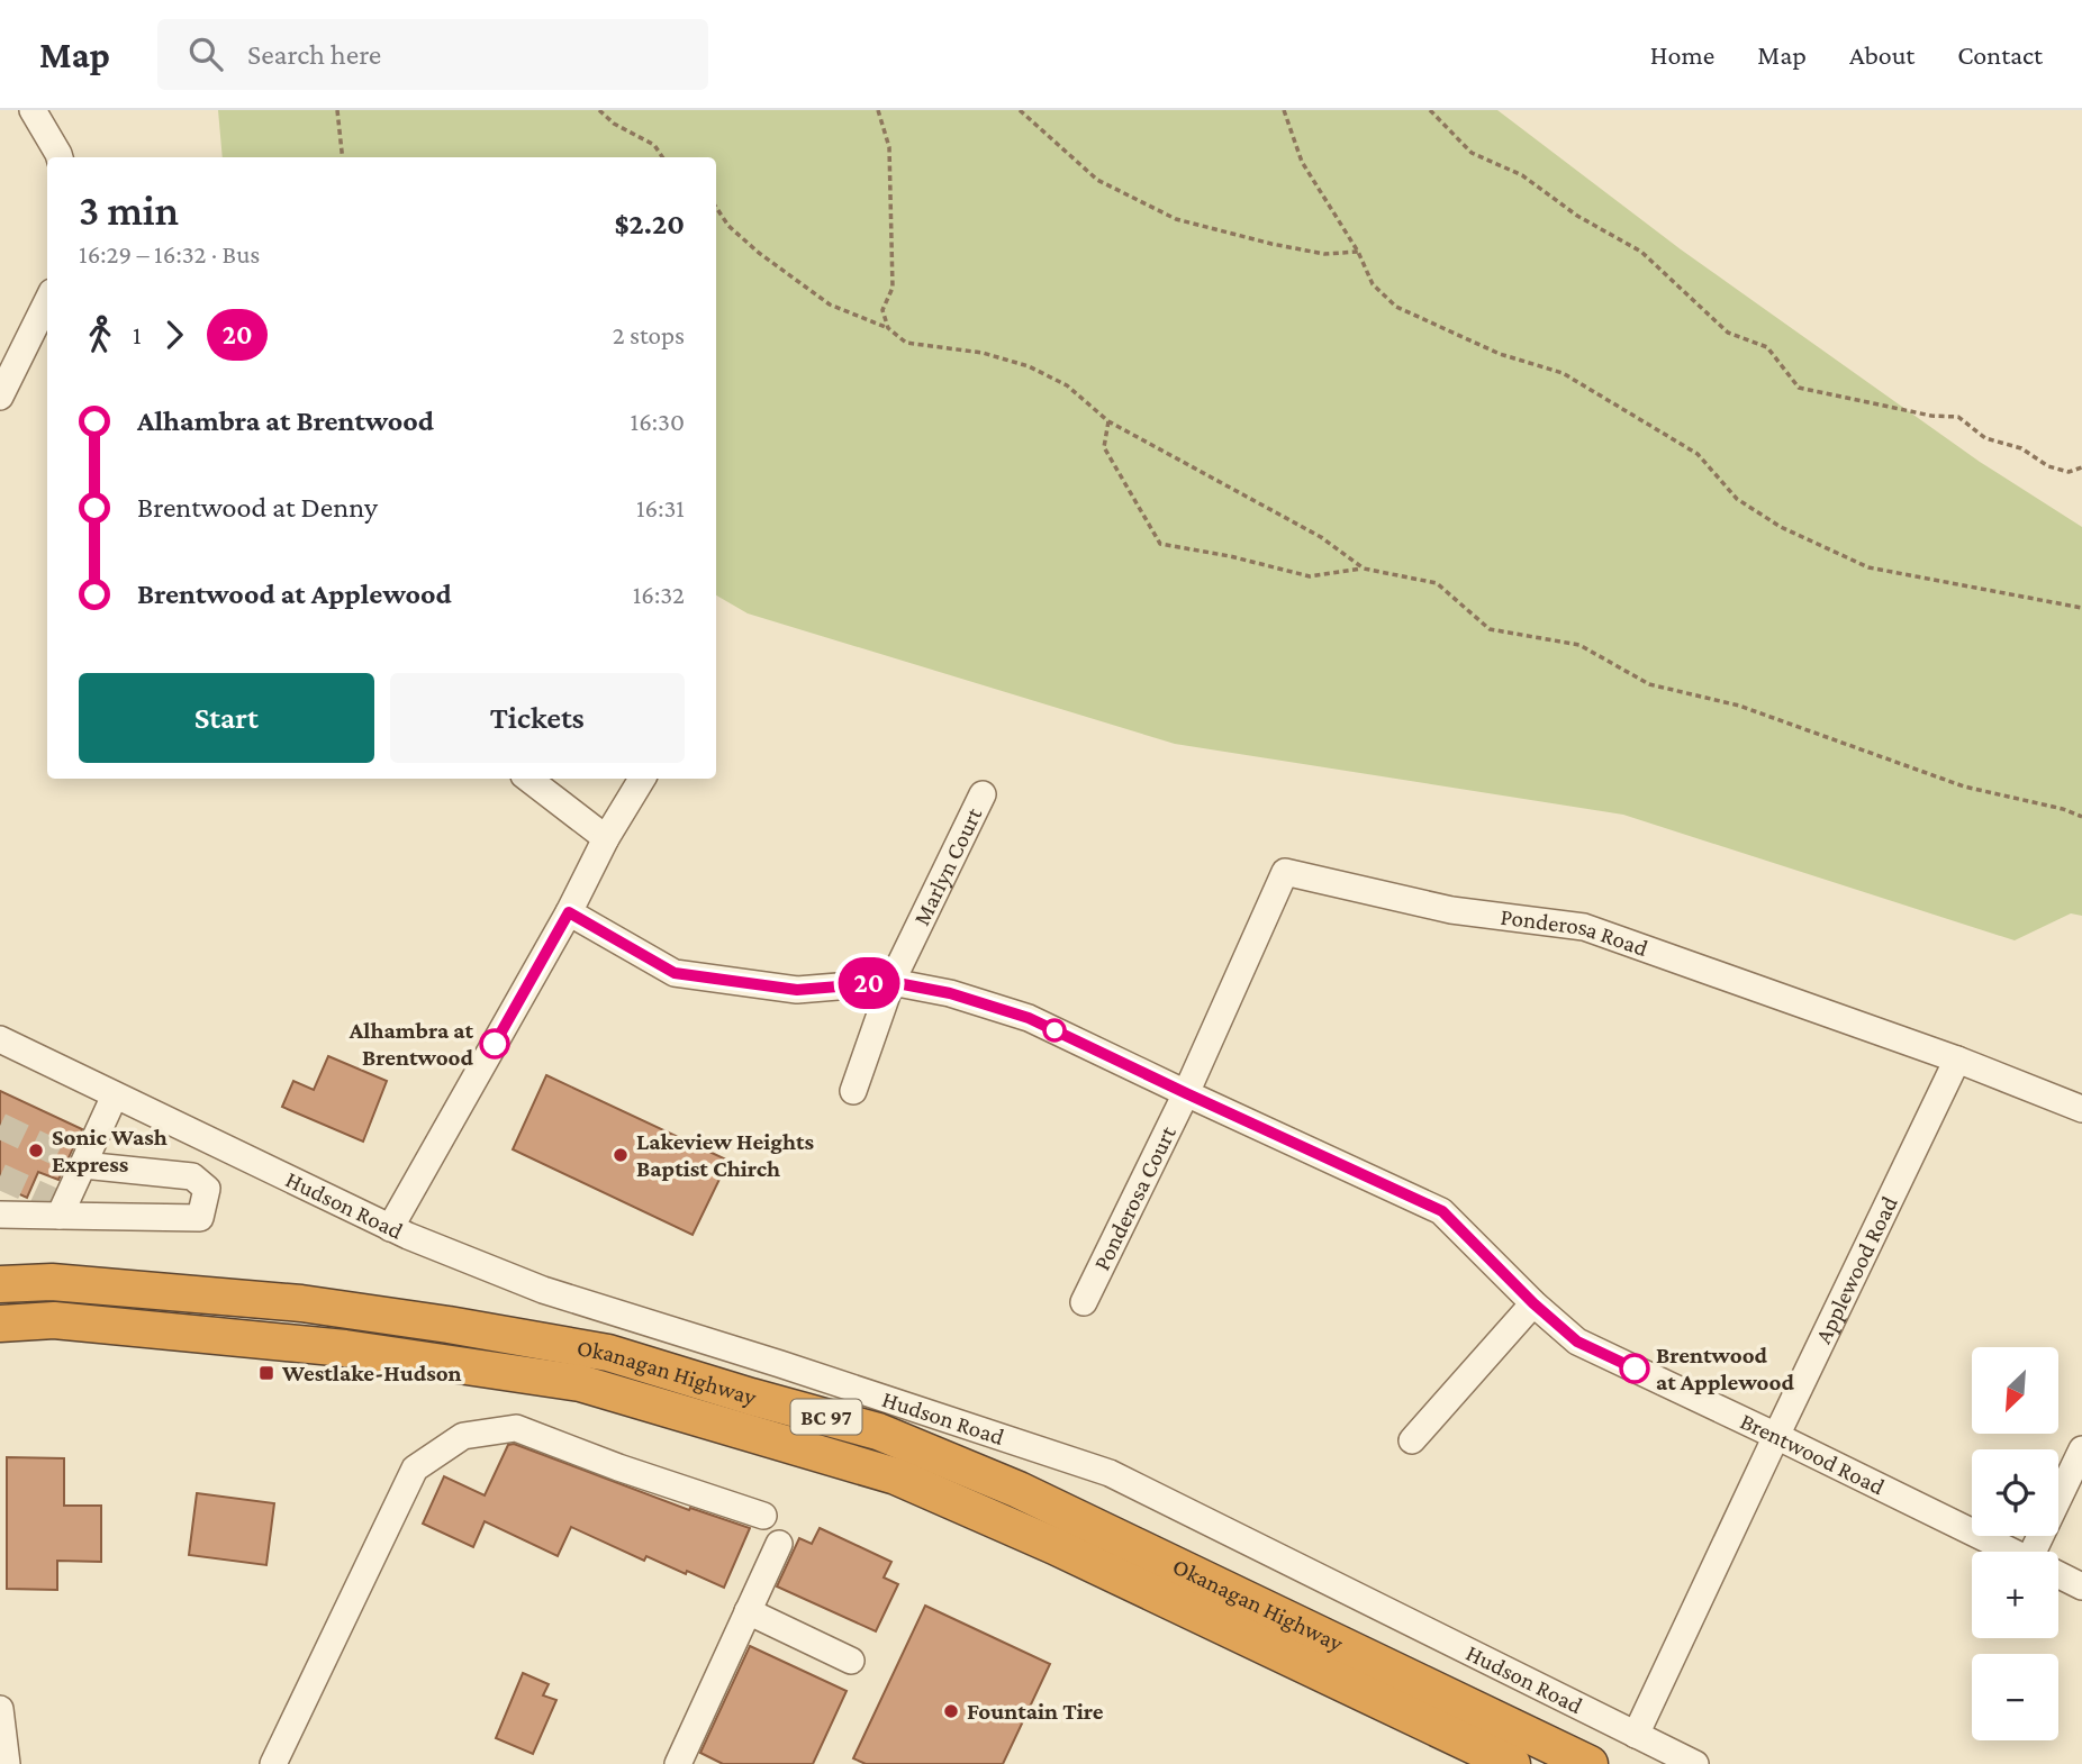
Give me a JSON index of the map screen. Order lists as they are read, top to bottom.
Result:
{
  "streets": {
    "highway": ["Okanagan Highway", "BC 97"],
    "street": [
      "Marlyn Court",
      "Ponderosa Road",
      "Ponderosa Court",
      "Hudson Road",
      "Applewood Road",
      "Brentwood Road"
    ]
  },
  "crossings": [
    ["Marlyn Court", "Brentwood Road"],
    ["Ponderosa Road", "Ponderosa Court"],
    ["Ponderosa Road", "Applewood Road"],
    ["Ponderosa Road", "Brentwood Road"],
    ["Ponderosa Court", "Brentwood Road"],
    ["Hudson Road", "Applewood Road"],
    ["Applewood Road", "Brentwood Road"]
  ],
  "places": {
    "other": [
      "Alhambra at Brentwood",
      "Sonic Wash Express",
      "Lakeview Heights Baptist Chirch",
      "Brentwood at Applewood",
      "Fountain Tire"
    ],
    "transit": ["Westlake-Hudson"]
  },
  "lines": ["bus line 20"],
  "north": "bottom left",
  "page": {
    "header": "Map",
    "search": "Search here",
    "nav": [
      "Home",
      "Map",
      "About",
      "Contact"
    ],
    "on_map": "20",
    "heading": ["3 min", "16:29 – 16:32 · Bus", "$2.20"],
    "legs": ["1", "20", "2 stops"],
    "list": [
      {
        "name": "Alhambra at Brentwood",
        "value": "16:30"
      },
      {
        "name": "Brentwood at Denny",
        "value": "16:31"
      },
      {
        "name": "Brentwood at Applewood",
        "value": "16:32"
      }
    ],
    "buttons": ["Start", "Tickets"],
    "map_buttons": ["+", "−"]
  }
}
